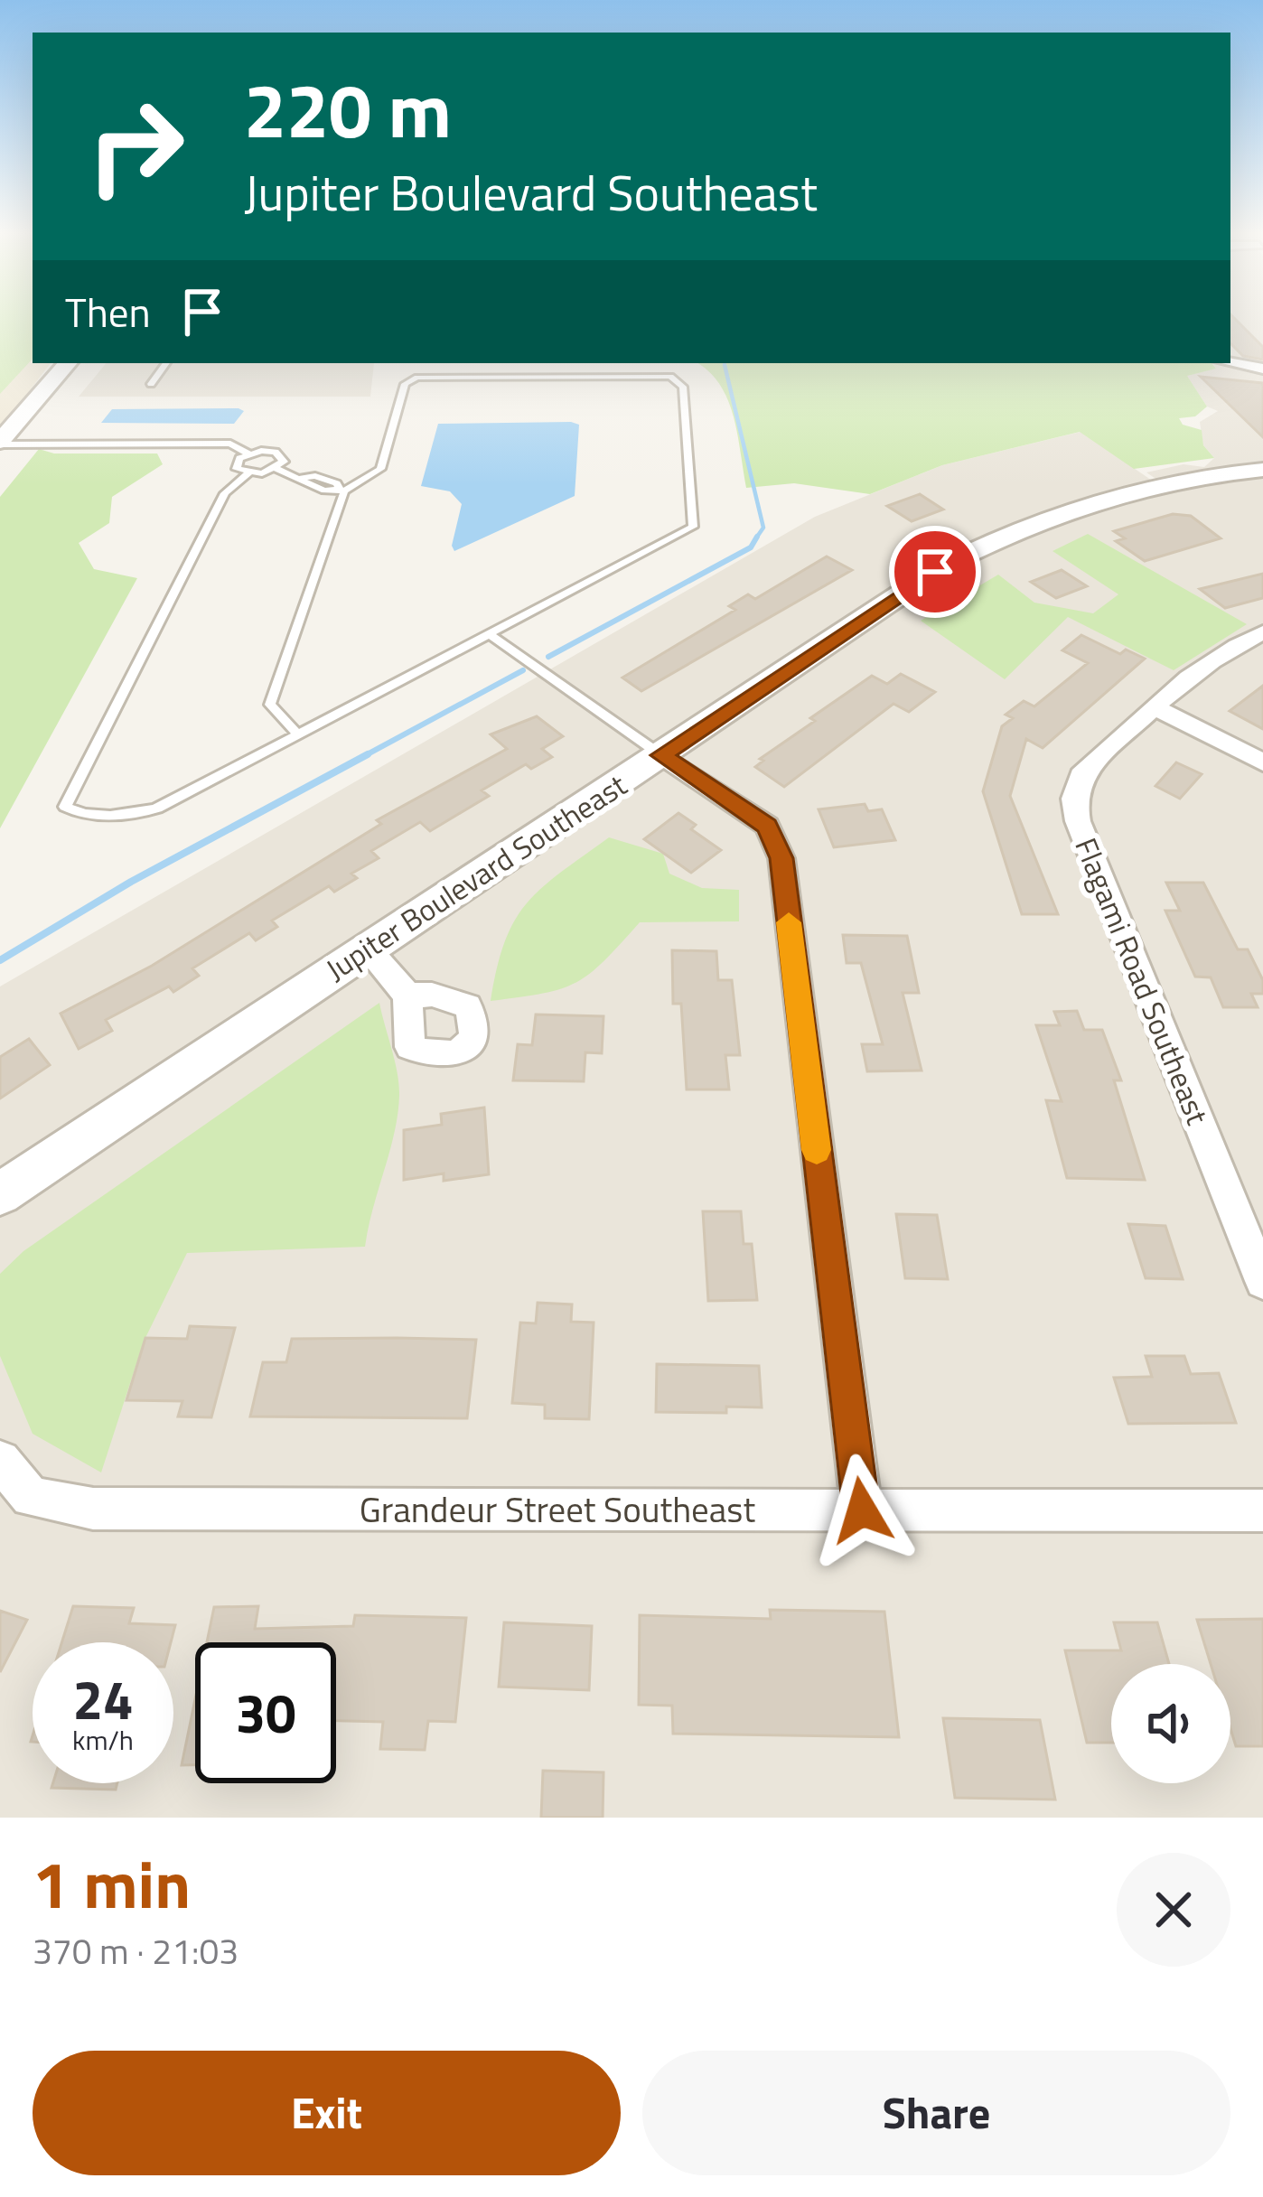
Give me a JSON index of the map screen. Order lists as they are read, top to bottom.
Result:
{
  "streets": {
    "street": ["Jupiter Boulevard Southeast", "Flagami Road Southeast", "Grandeur Street Southeast"]
  },
  "page": {
    "turn": ["220 m", "Jupiter Boulevard Southeast"],
    "then": "Then",
    "speed": "24 km/h",
    "limit": "30",
    "heading": ["1 min", "370 m · 21:03"],
    "buttons": ["Exit", "Share"]
  }
}
